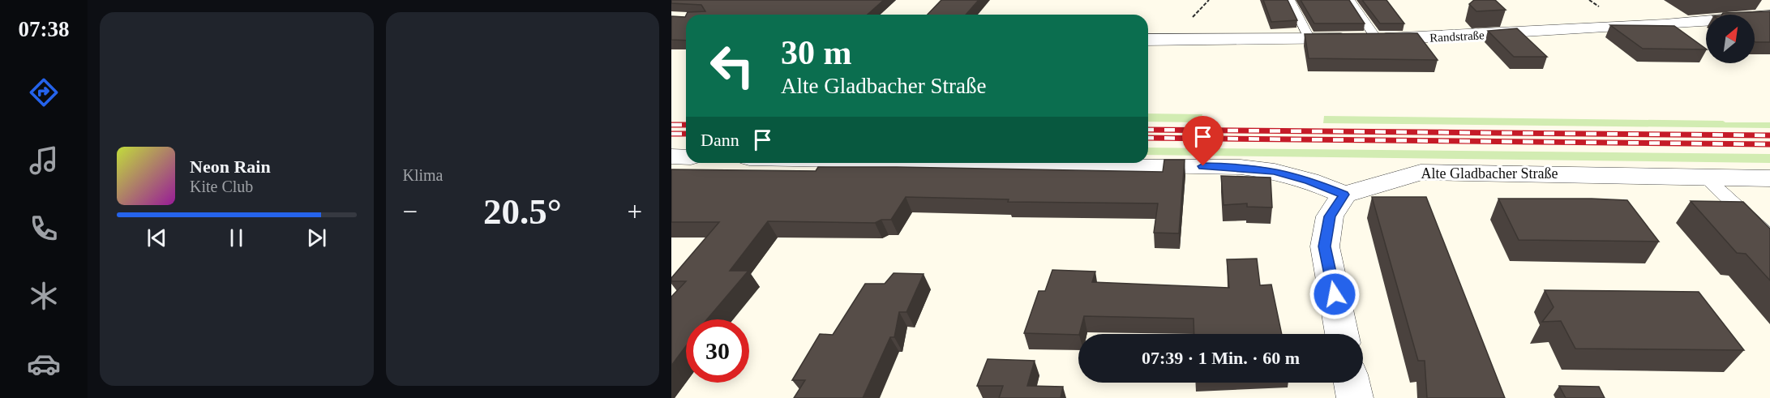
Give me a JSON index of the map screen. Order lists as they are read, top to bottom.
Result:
{
  "streets": {
    "street": ["Randstraße", "Alte Gladbacher Straße"]
  },
  "north": "top right",
  "page": {
    "tabs": "07:38",
    "tile": "Klima",
    "turn": ["30 m", "Alte Gladbacher Straße"],
    "then": "Dann",
    "song": ["Neon Rain", "Kite Club"],
    "heat": ["−", "20.5°", "+"],
    "limit": "30",
    "trip": "07:39 · 1 Min. · 60 m"
  }
}
